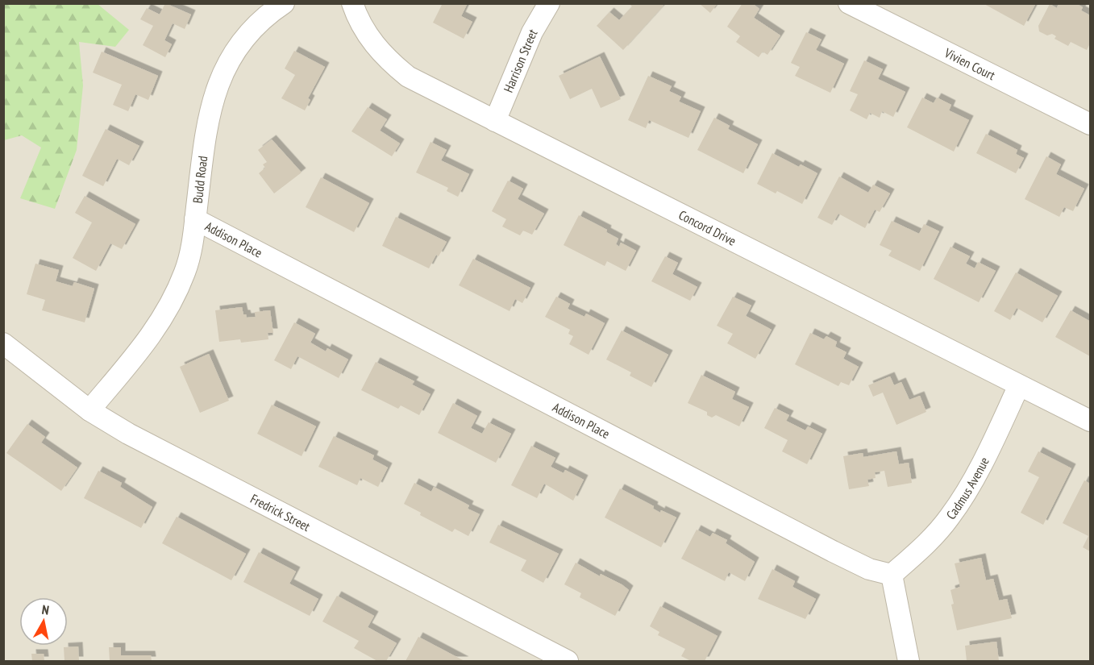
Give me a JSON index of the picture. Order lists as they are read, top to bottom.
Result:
{
  "streets": {
    "street": [
      "Harrison Street",
      "Vivien Court",
      "Budd Road",
      "Concord Drive",
      "Addison Place",
      "Cadmus Avenue",
      "Fredrick Street"
    ]
  },
  "crossings": [
    ["Harrison Street", "Concord Drive"],
    ["Budd Road", "Addison Place"],
    ["Budd Road", "Fredrick Street"],
    ["Concord Drive", "Cadmus Avenue"],
    ["Addison Place", "Cadmus Avenue"]
  ],
  "north": "top"
}
